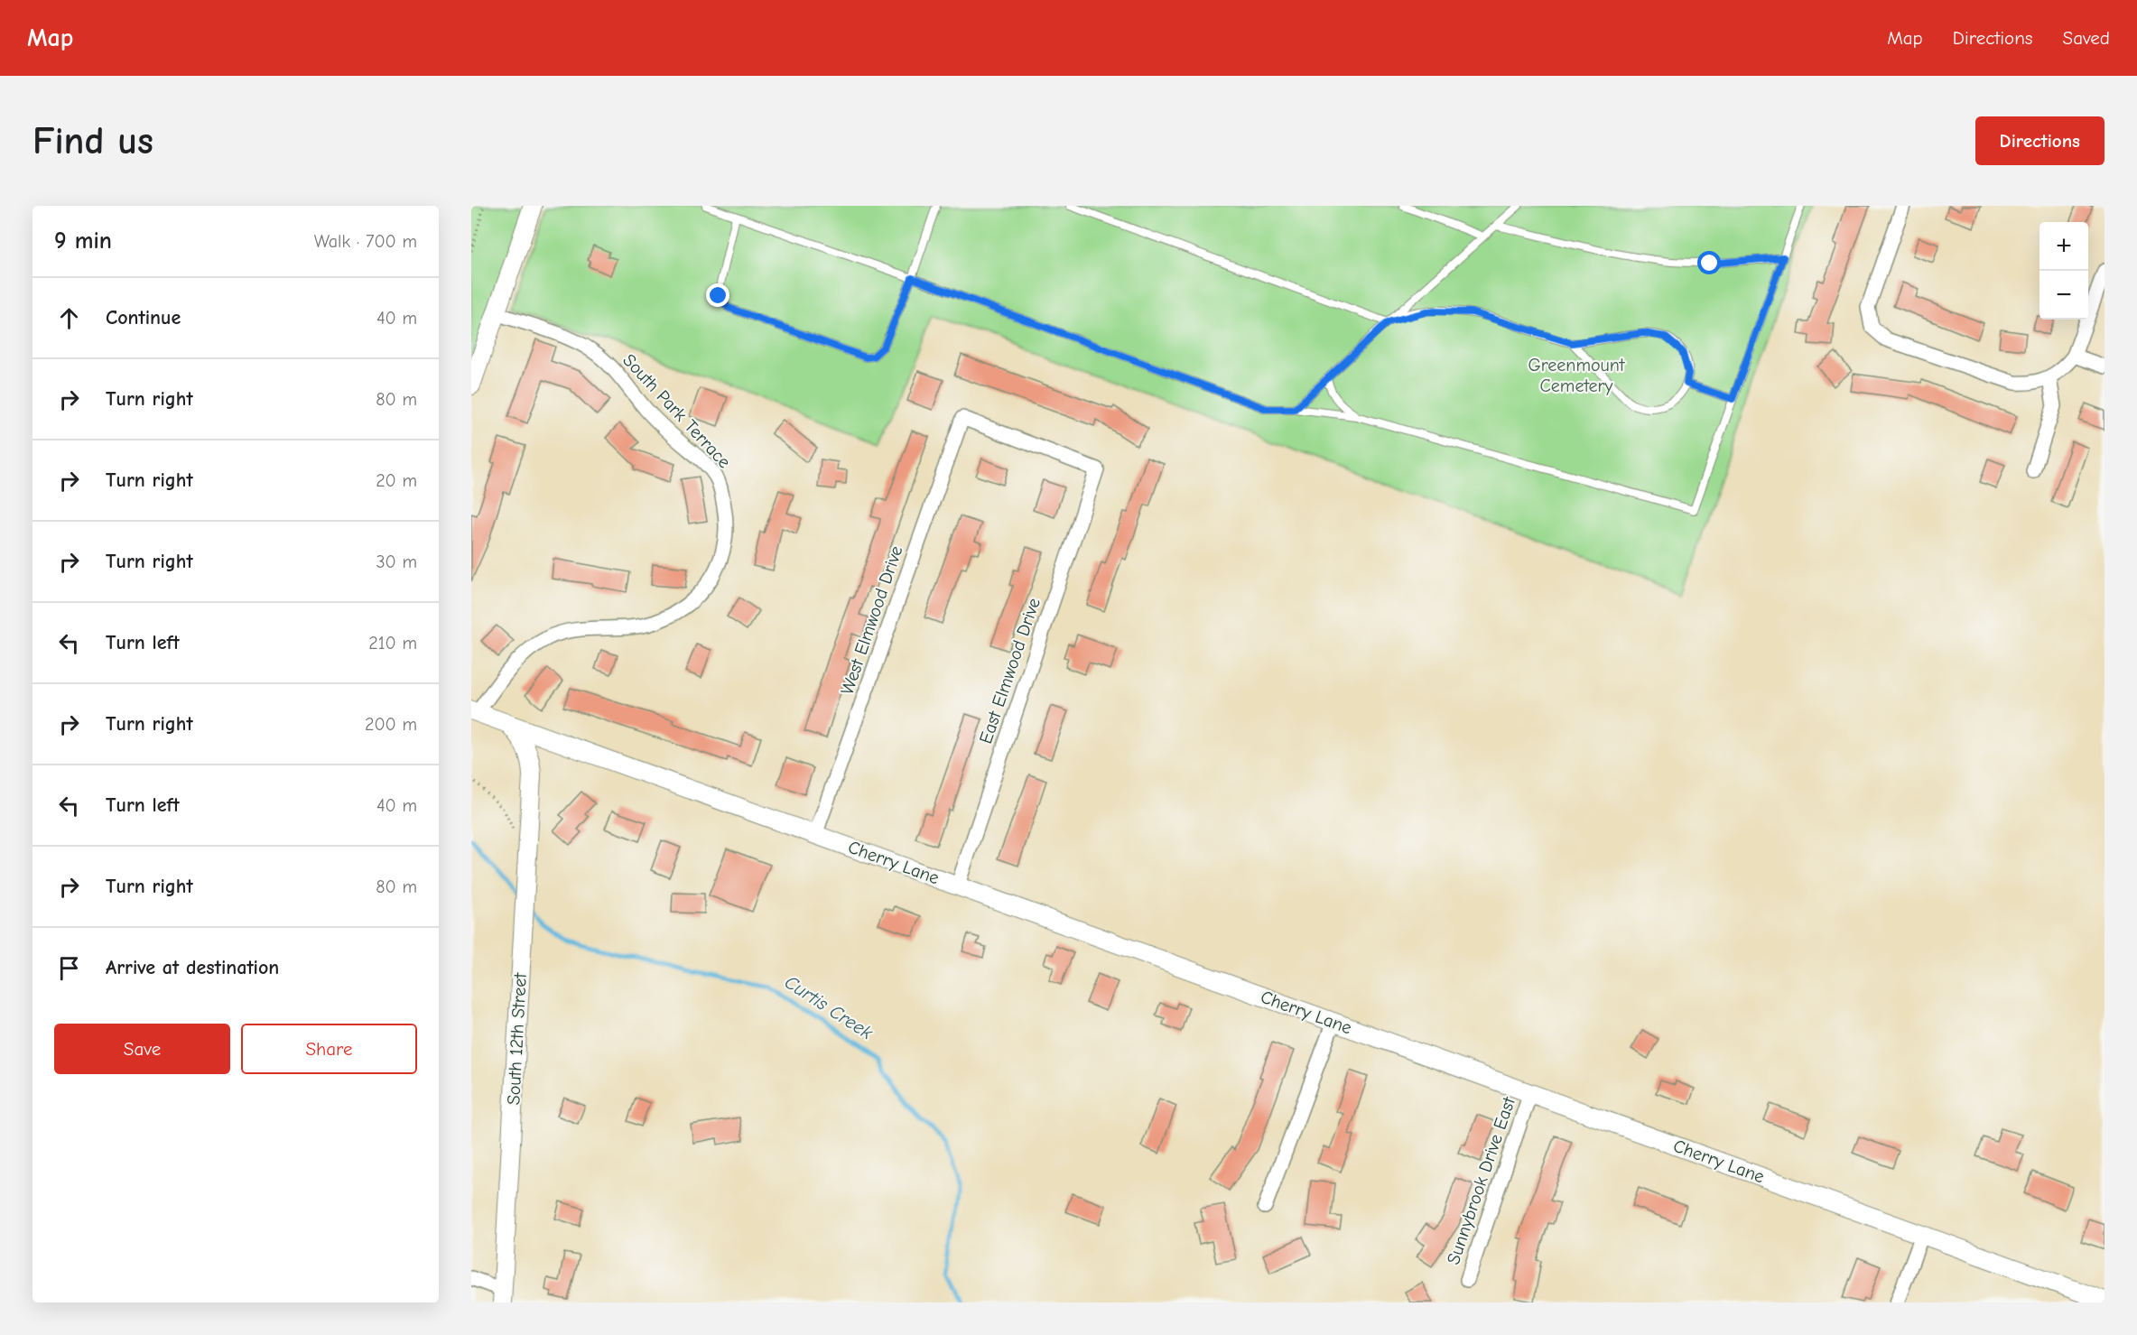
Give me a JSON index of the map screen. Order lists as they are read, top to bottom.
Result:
{
  "streets": {
    "street": [
      "South Park Terrace",
      "West Elmwood Drive",
      "East Elmwood Drive",
      "Cherry Lane",
      "South 12th Street",
      "Sunnybrook Drive East"
    ]
  },
  "crossings": [
    ["South Park Terrace", "Cherry Lane"],
    ["West Elmwood Drive", "East Elmwood Drive"],
    ["West Elmwood Drive", "Cherry Lane"],
    ["East Elmwood Drive", "Cherry Lane"],
    ["Cherry Lane", "South 12th Street"],
    ["Cherry Lane", "Sunnybrook Drive East"]
  ],
  "water": ["Curtis Creek"],
  "parks": ["Greenmount Cemetery"],
  "page": {
    "header": "Map",
    "nav": ["Map", "Directions", "Saved"],
    "buttons": [
      "Directions",
      ["Save", "Share"]
    ],
    "title": "Find us",
    "heading": ["9 min", "Walk · 700 m"],
    "map_buttons": ["+", "−"],
    "list": [
      ["Continue", "40 m"],
      ["Turn right", "80 m"],
      ["Turn right", "20 m"],
      ["Turn right", "30 m"],
      ["Turn left", "210 m"],
      ["Turn right", "200 m"],
      ["Turn left", "40 m"],
      ["Turn right", "80 m"],
      "Arrive at destination"
    ]
  }
}
